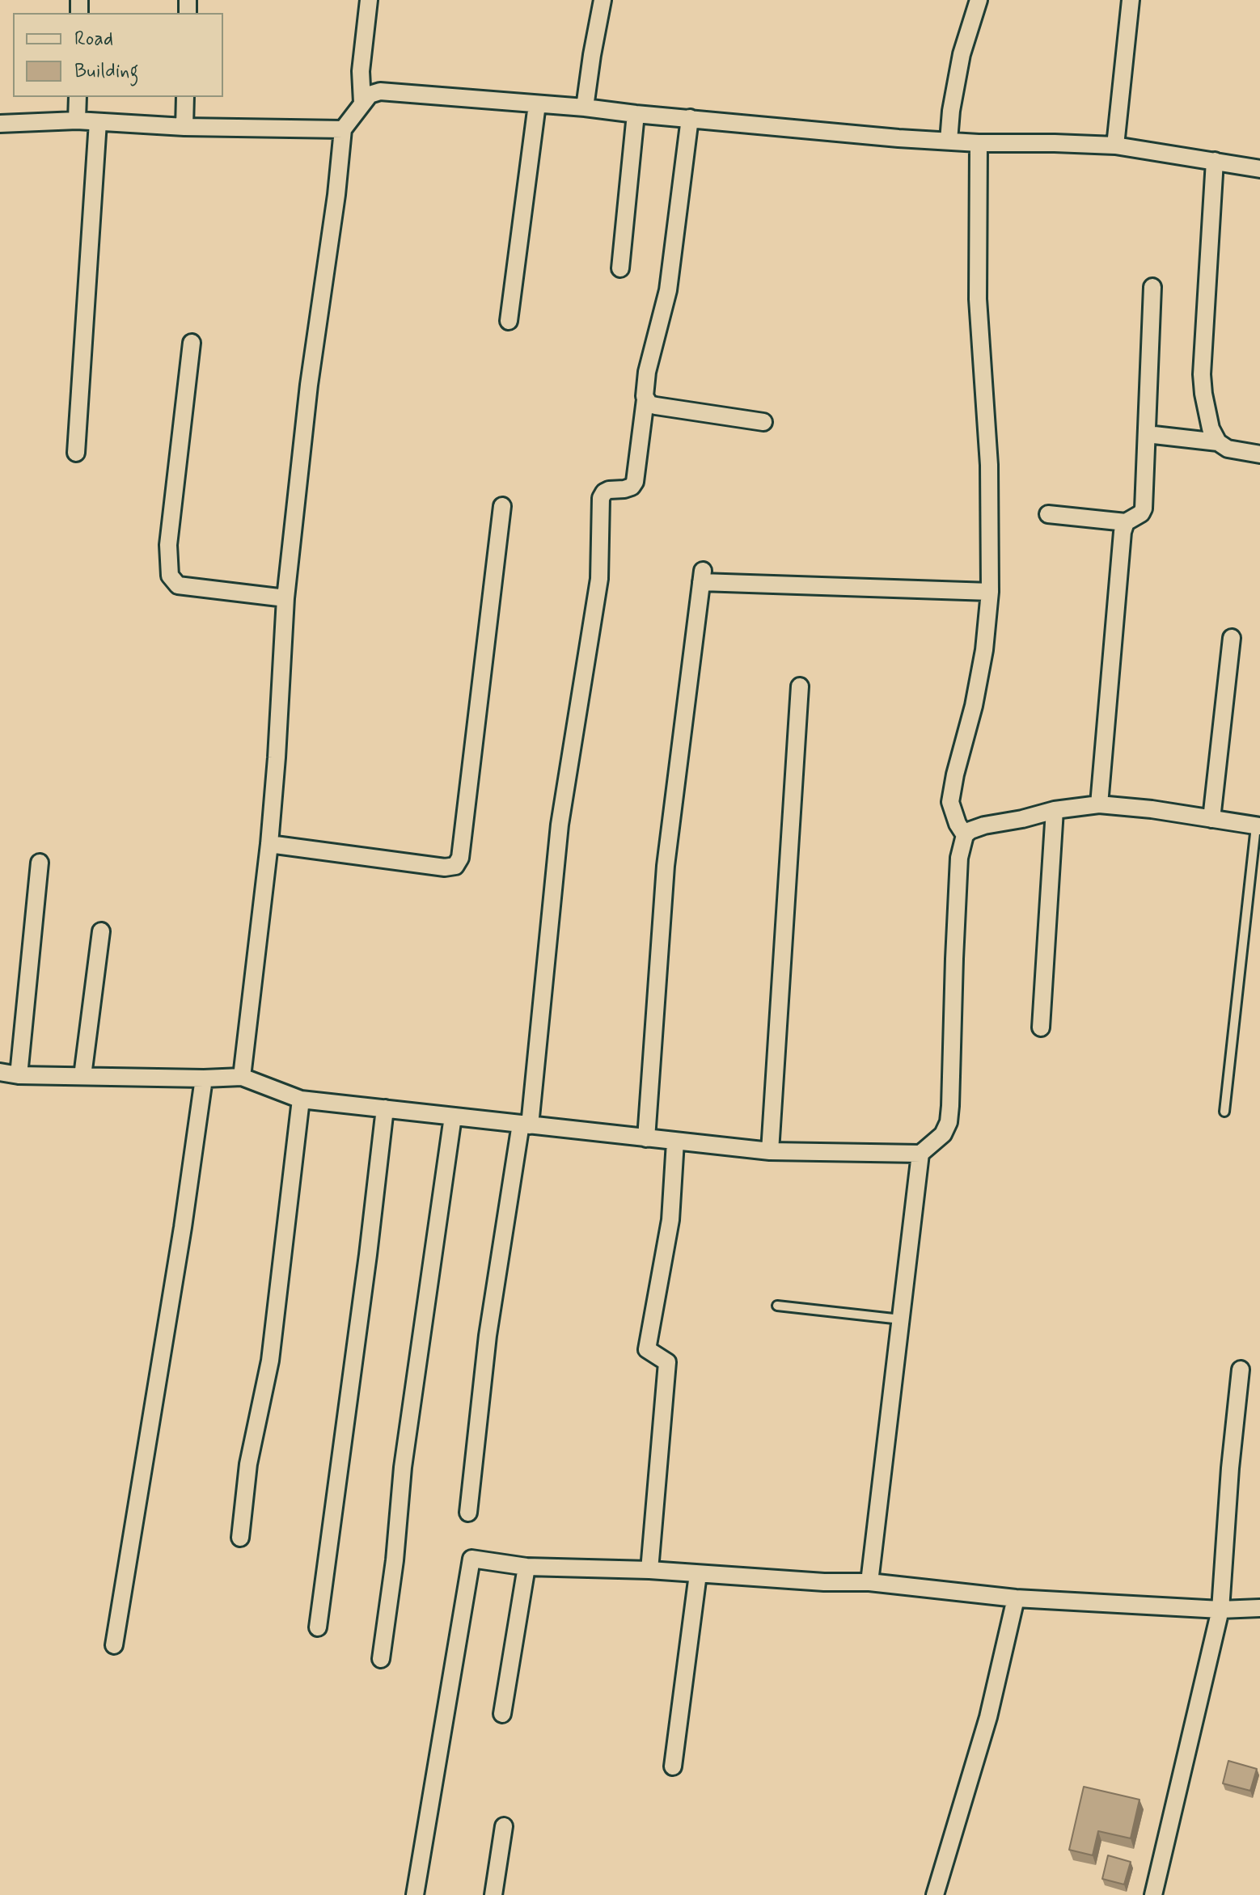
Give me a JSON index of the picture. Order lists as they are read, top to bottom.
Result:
{
  "legend": ["Road", "Building"]
}
